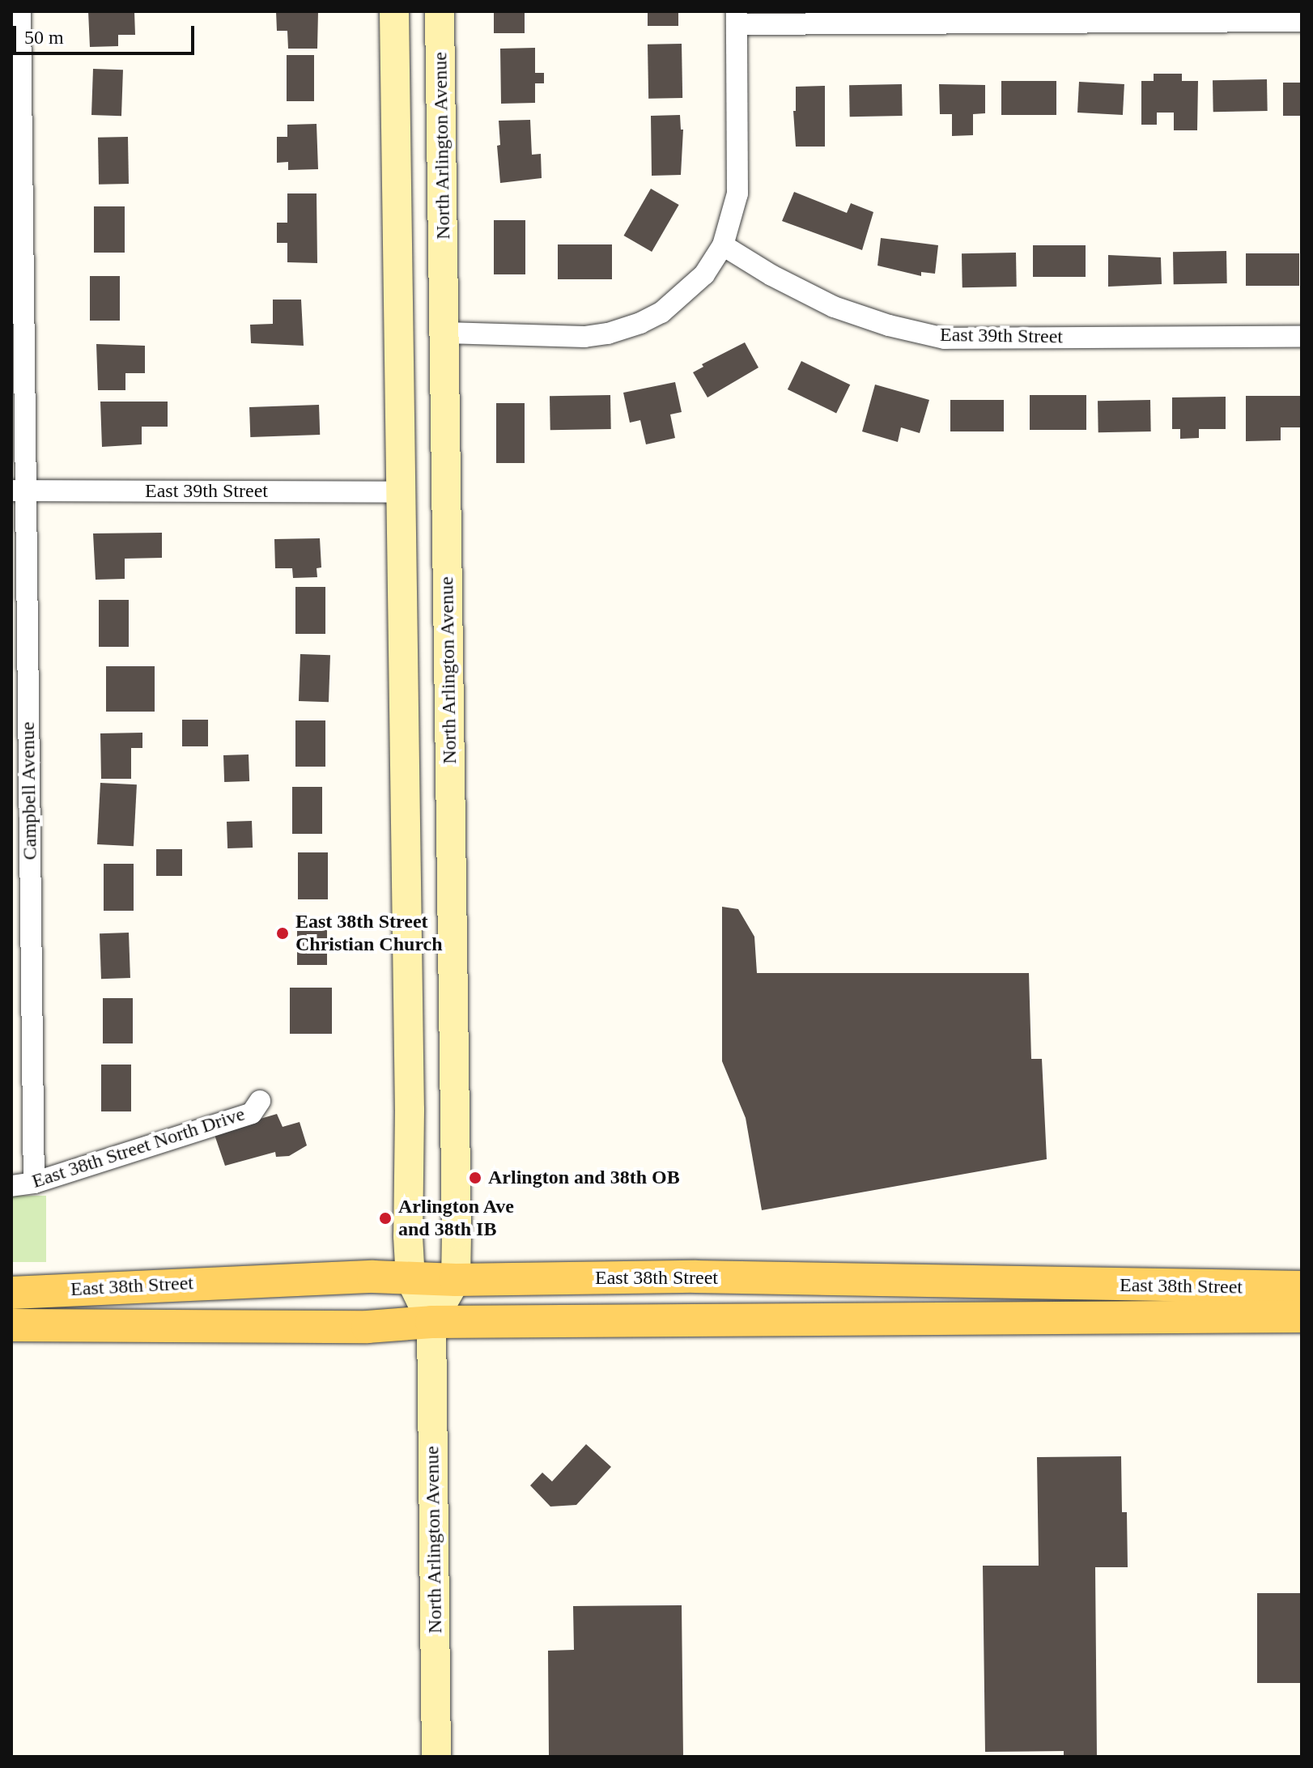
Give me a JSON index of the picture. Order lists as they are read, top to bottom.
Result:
{
  "streets": {
    "main road": ["North Arlington Avenue", "East 38th Street"],
    "street": ["East 39th Street", "Campbell Avenue", "East 38th Street North Drive"]
  },
  "crossings": [
    ["North Arlington Avenue", "East 39th Street"],
    ["North Arlington Avenue", "East 38th Street"],
    ["East 39th Street", "Campbell Avenue"],
    ["Campbell Avenue", "East 38th Street North Drive"]
  ],
  "places": ["East 38th Street Christian Church", "Arlington and 38th OB", "Arlington Ave and 38th IB"],
  "scale_bar": "50 m"
}
